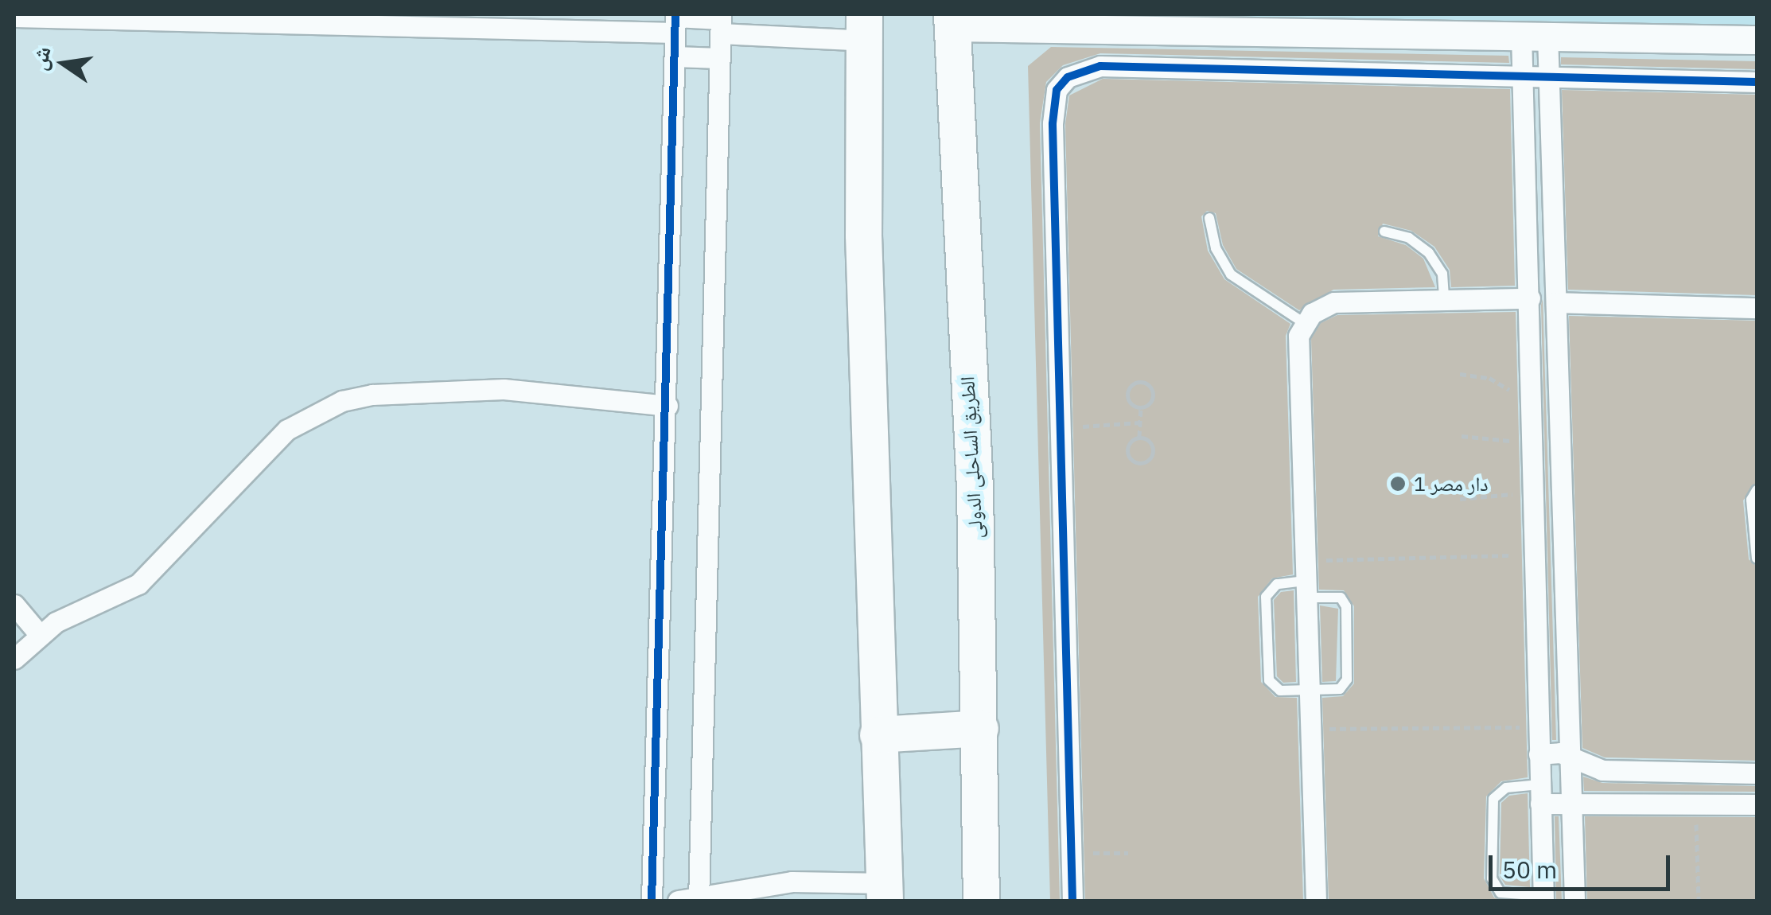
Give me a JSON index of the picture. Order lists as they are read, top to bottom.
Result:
{
  "streets": {
    "highway": ["الطريق الساحلى الدولى"]
  },
  "places": ["دار مصر 1"],
  "scale_bar": "50 m",
  "north": "left"
}
